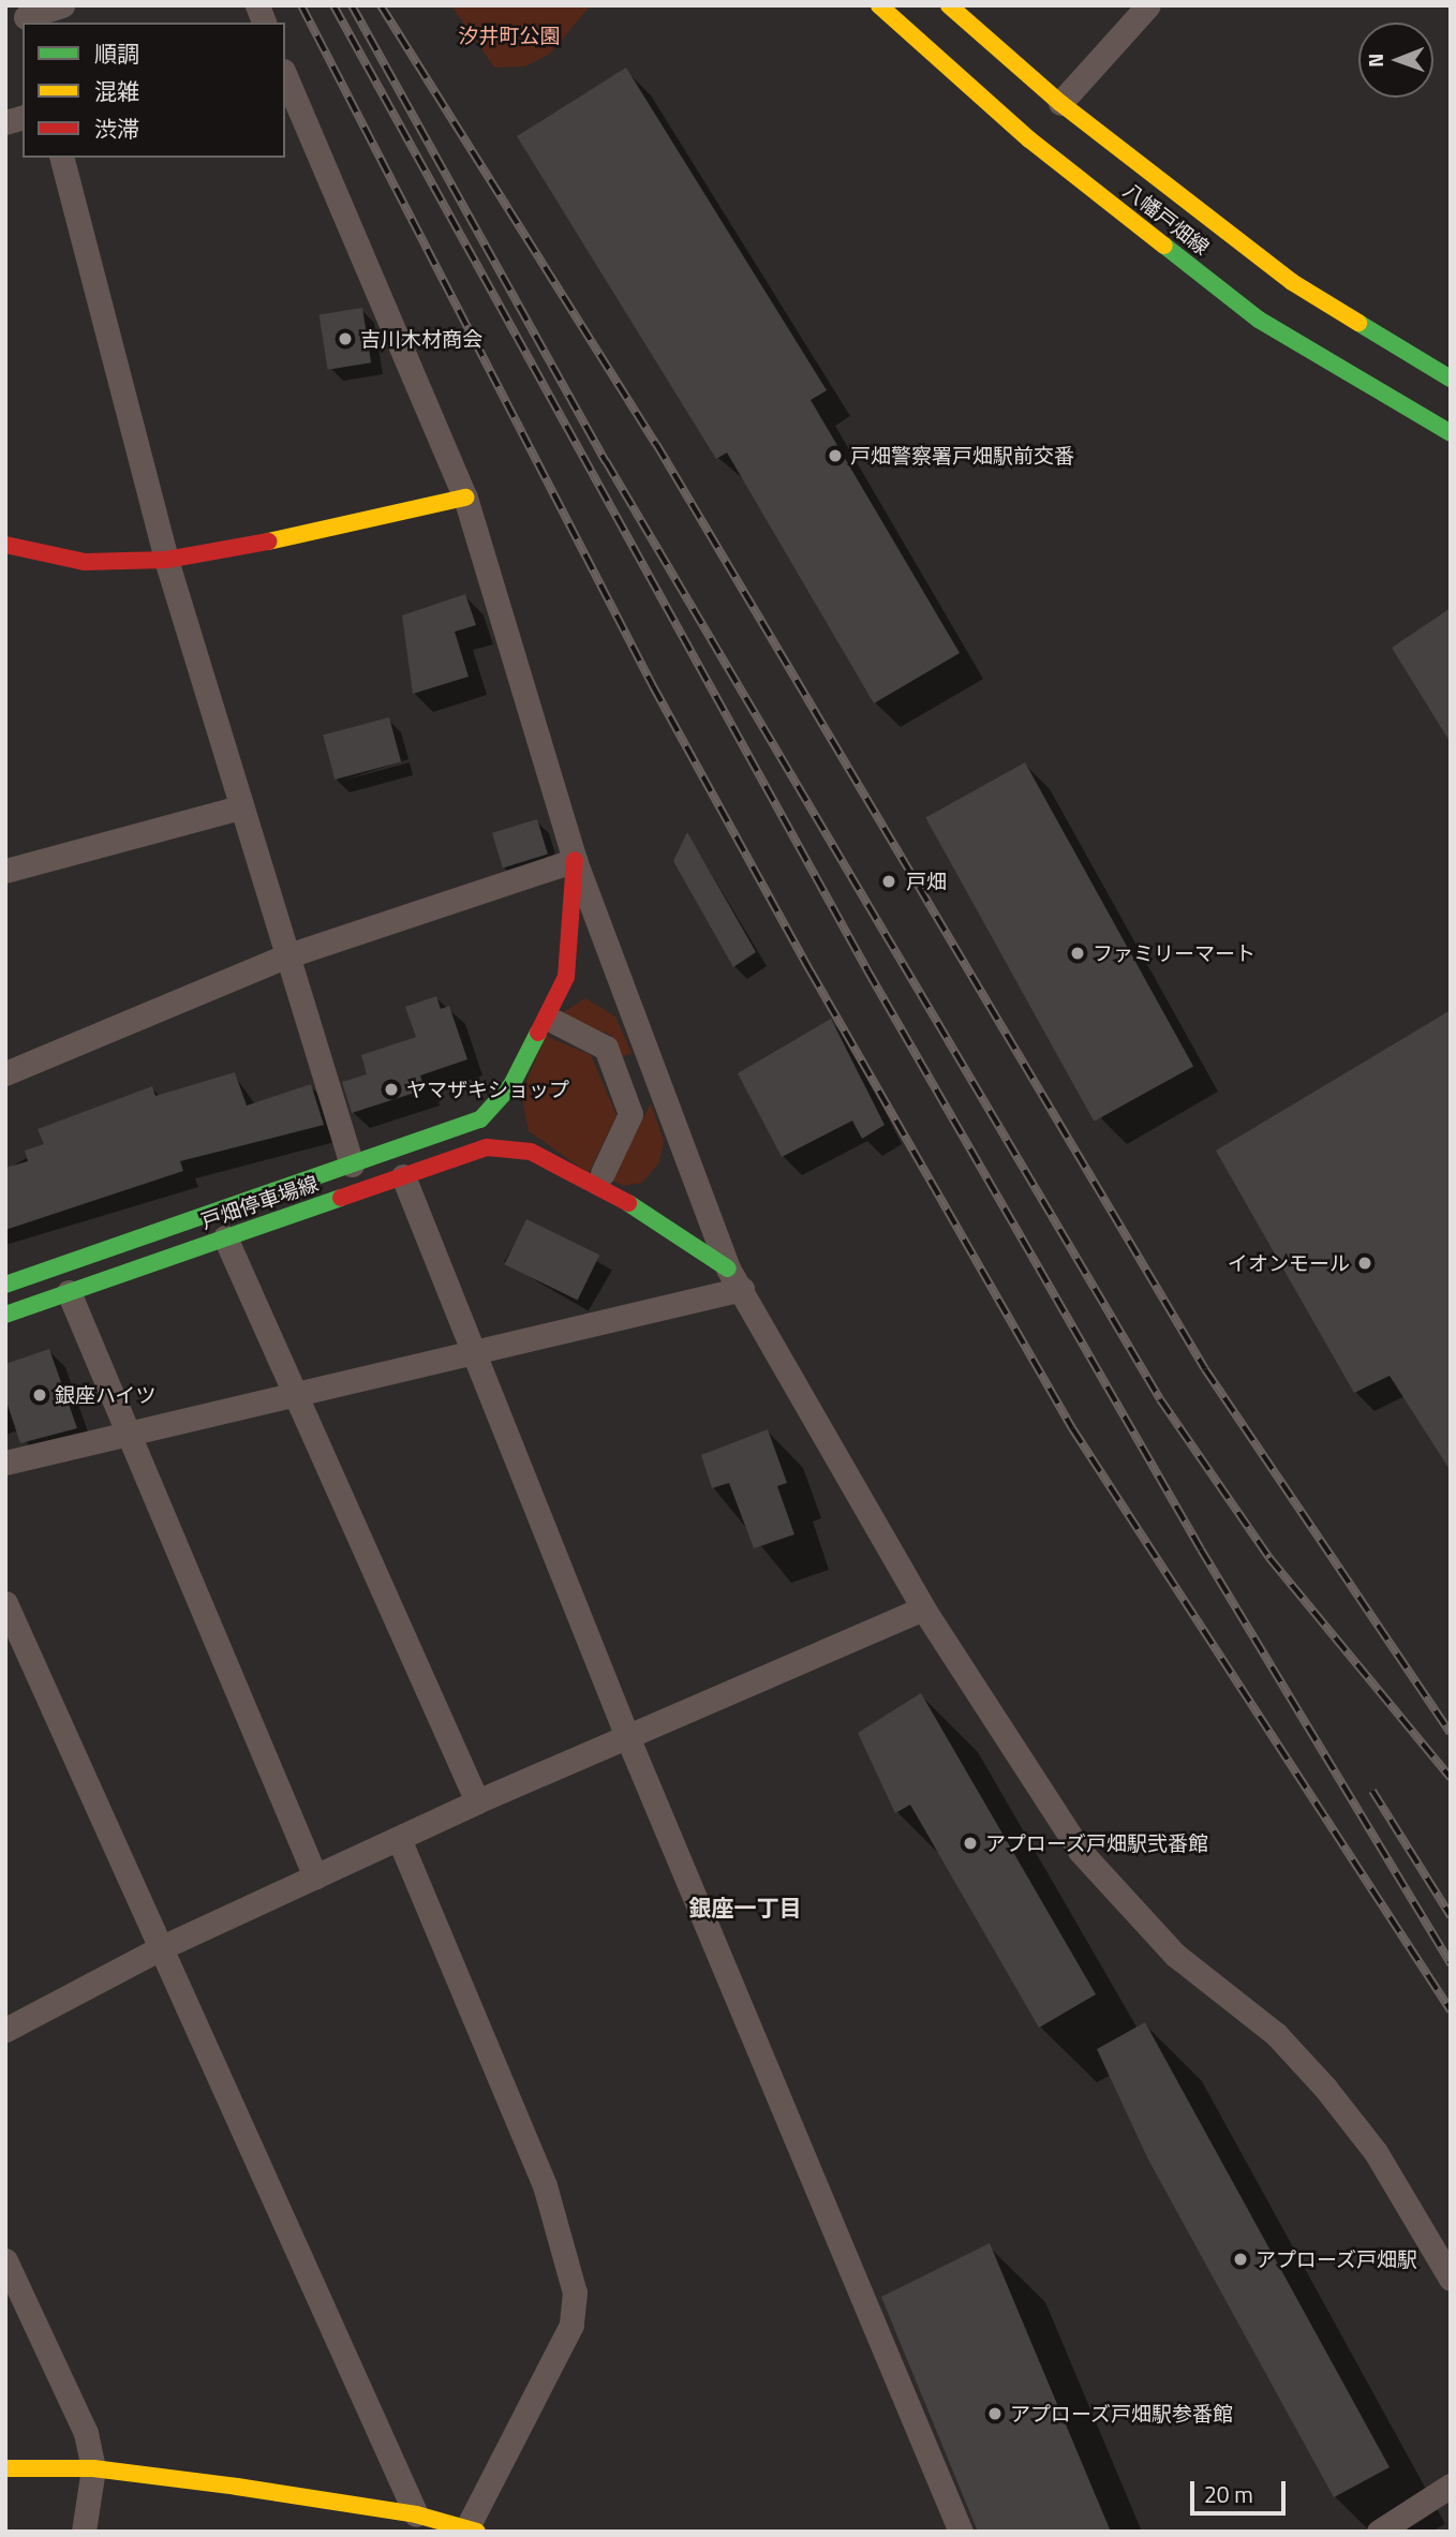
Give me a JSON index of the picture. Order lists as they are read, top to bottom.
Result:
{
  "streets": {
    "main road": ["八幡戸畑線", "戸畑停車場線"]
  },
  "districts": ["銀座一丁目"],
  "parks": ["汐井町公園"],
  "places": [
    "吉川木材商会",
    "戸畑警察署戸畑駅前交番",
    "戸畑",
    "ファミリーマート",
    "ヤマザキショップ",
    "イオンモール",
    "銀座ハイツ",
    "アプローズ戸畑駅弐番館",
    "アプローズ戸畑駅",
    "アプローズ戸畑駅参番館"
  ],
  "legend": ["順調", "混雑", "渋滞"],
  "scale_bar": "20 m",
  "north": "left"
}
